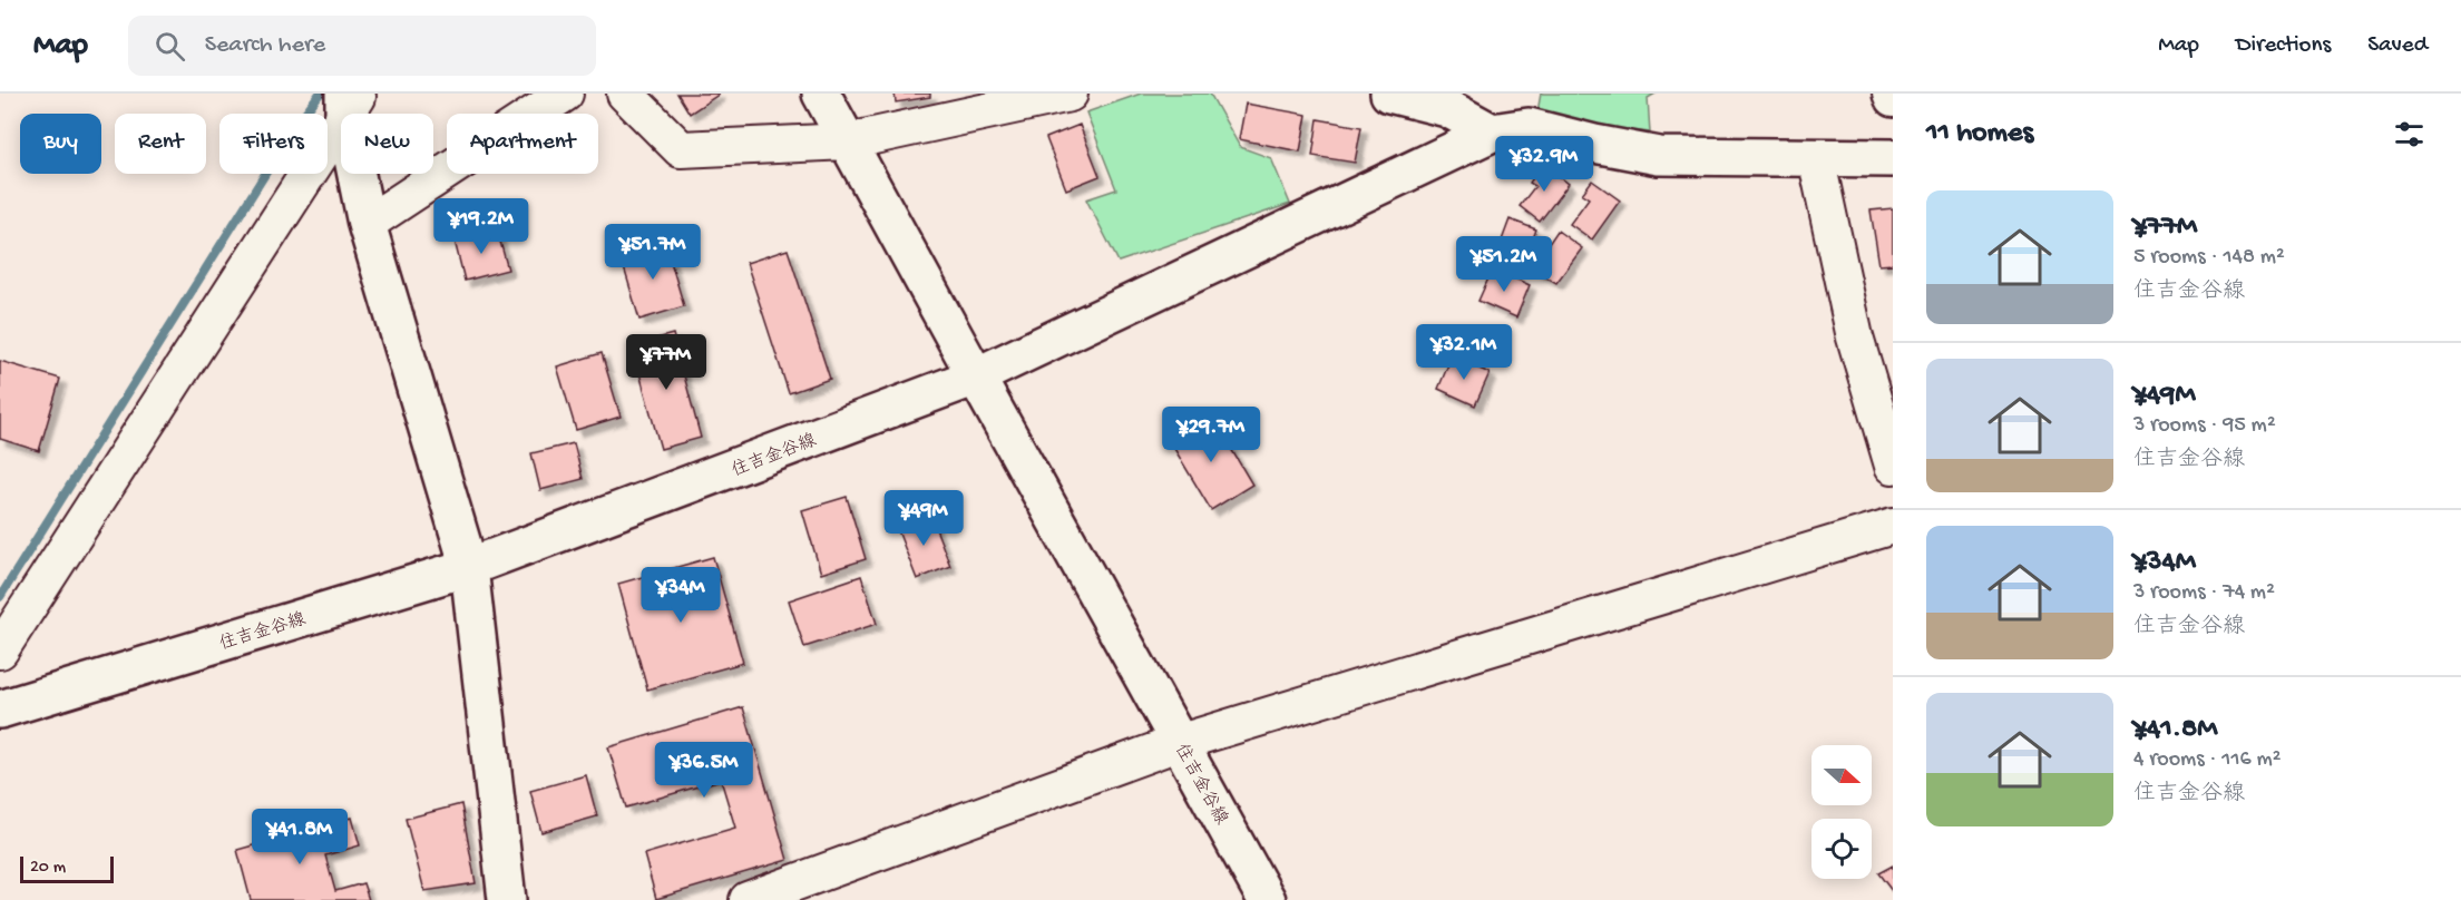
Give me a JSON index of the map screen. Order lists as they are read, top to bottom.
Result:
{
  "streets": {
    "street": ["住吉金谷線"]
  },
  "scale_bar": "20 m",
  "north": "right",
  "page": {
    "header": "Map",
    "search": "Search here",
    "nav": ["Map", "Directions", "Saved"],
    "heading": "11 homes",
    "chip": [
      "Buy",
      "Rent",
      "Filters",
      "New",
      "Apartment"
    ],
    "price": [
      "¥32.9M",
      "¥19.2M",
      "¥51.7M",
      "¥51.2M",
      "¥32.1M",
      "¥77M",
      "¥29.7M",
      "¥49M",
      "¥34M",
      "¥36.5M",
      "¥41.8M"
    ],
    "list": [
      {
        "name": "¥77M",
        "note": "5 rooms · 148 m² · 住吉金谷線"
      },
      {
        "name": "¥49M",
        "note": "3 rooms · 95 m² · 住吉金谷線"
      },
      {
        "name": "¥34M",
        "note": "3 rooms · 74 m² · 住吉金谷線"
      },
      {
        "name": "¥41.8M",
        "note": "4 rooms · 116 m² · 住吉金谷線"
      }
    ],
    "scale": "20 m"
  }
}
